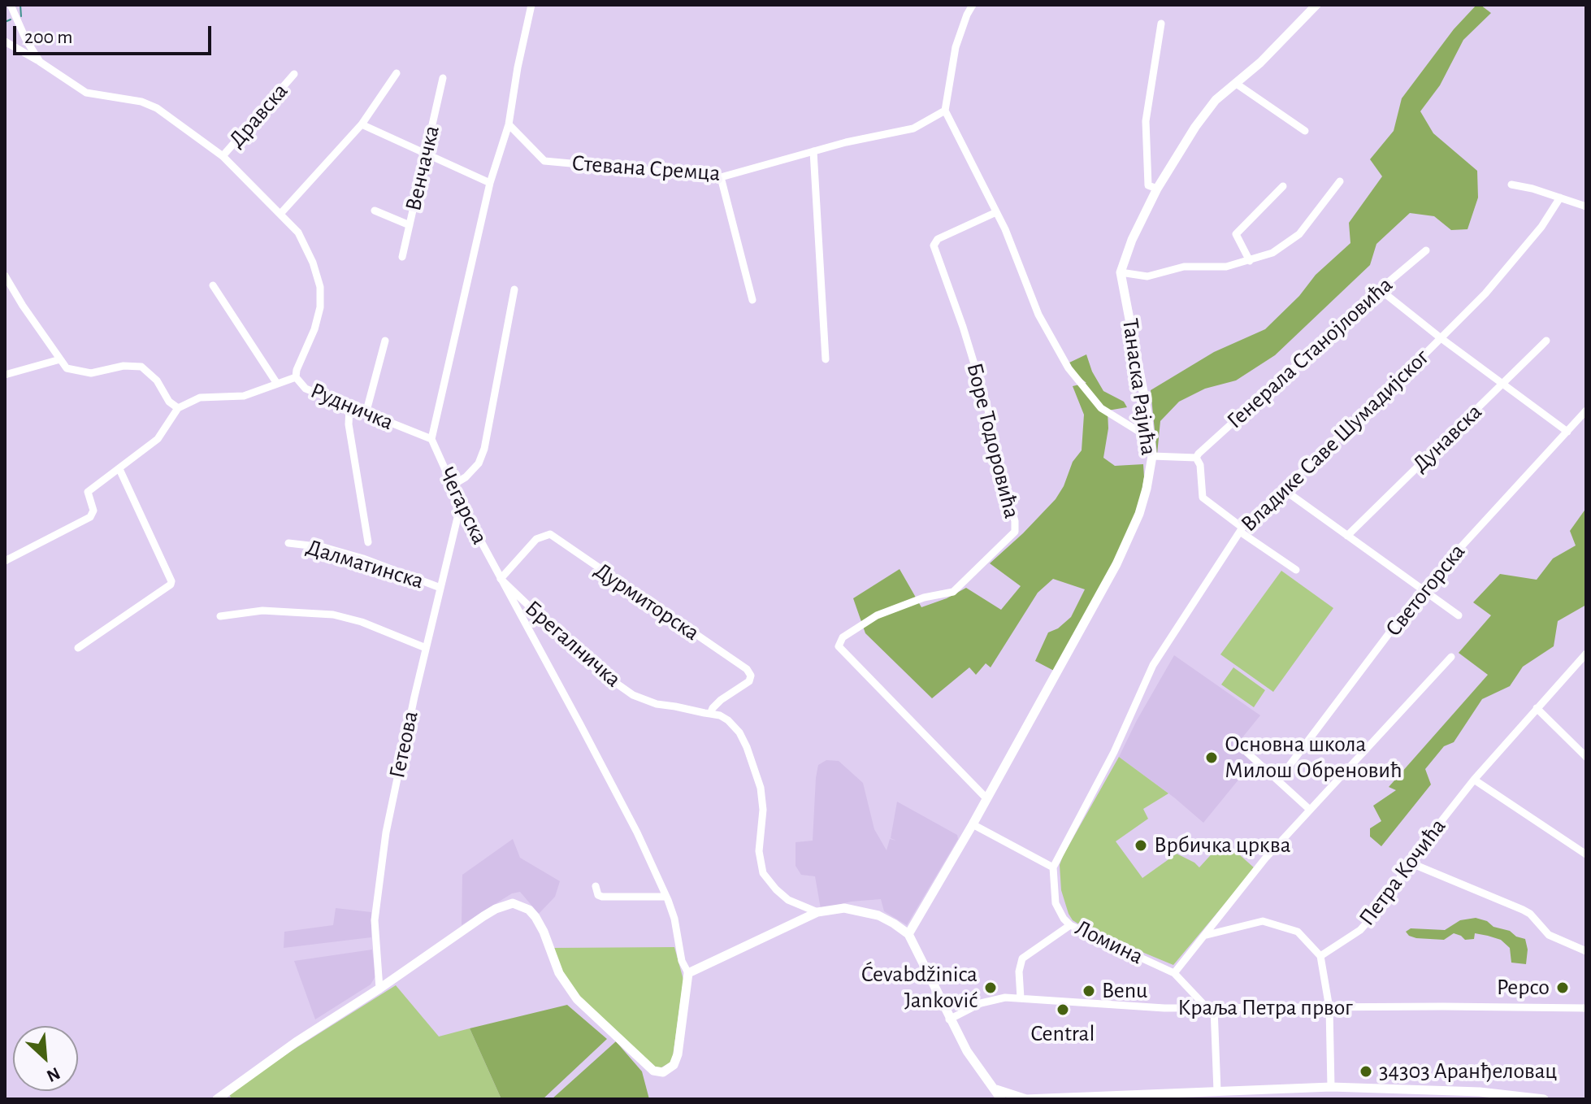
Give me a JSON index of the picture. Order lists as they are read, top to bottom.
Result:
{
  "streets": {
    "street": [
      "Дравска",
      "Венчачка",
      "Стевана Сремца",
      "Генерала Станојловића",
      "Танаска Рајића",
      "Рудничка",
      "Дунавска",
      "Боре Тодоровића",
      "Владике Саве Шумадијског",
      "Чегарска",
      "Далматинска",
      "Светогорска",
      "Дурмиторска",
      "Брегалничка",
      "Гетеова",
      "Петра Кочића",
      "Ломина",
      "Краља Петра првог"
    ]
  },
  "crossings": [
    ["Стевана Сремца", "Чегарска"],
    ["Танаска Рајића", "Боре Тодоровића"],
    ["Рудничка", "Чегарска"],
    ["Владике Саве Шумадијског", "Ломина"],
    ["Чегарска", "Дурмиторска"],
    ["Чегарска", "Брегалничка"],
    ["Чегарска", "Гетеова"],
    ["Далматинска", "Гетеова"],
    ["Дурмиторска", "Брегалничка"],
    ["Ломина", "Краља Петра првог"]
  ],
  "places": [
    "Основна школа Милош Обреновић",
    "Врбичка црква",
    "Ćevabdžinica Janković",
    "Pepco",
    "Benu",
    "Central",
    "34303 Аранђеловац"
  ],
  "scale_bar": "200 m",
  "north": "bottom right"
}
